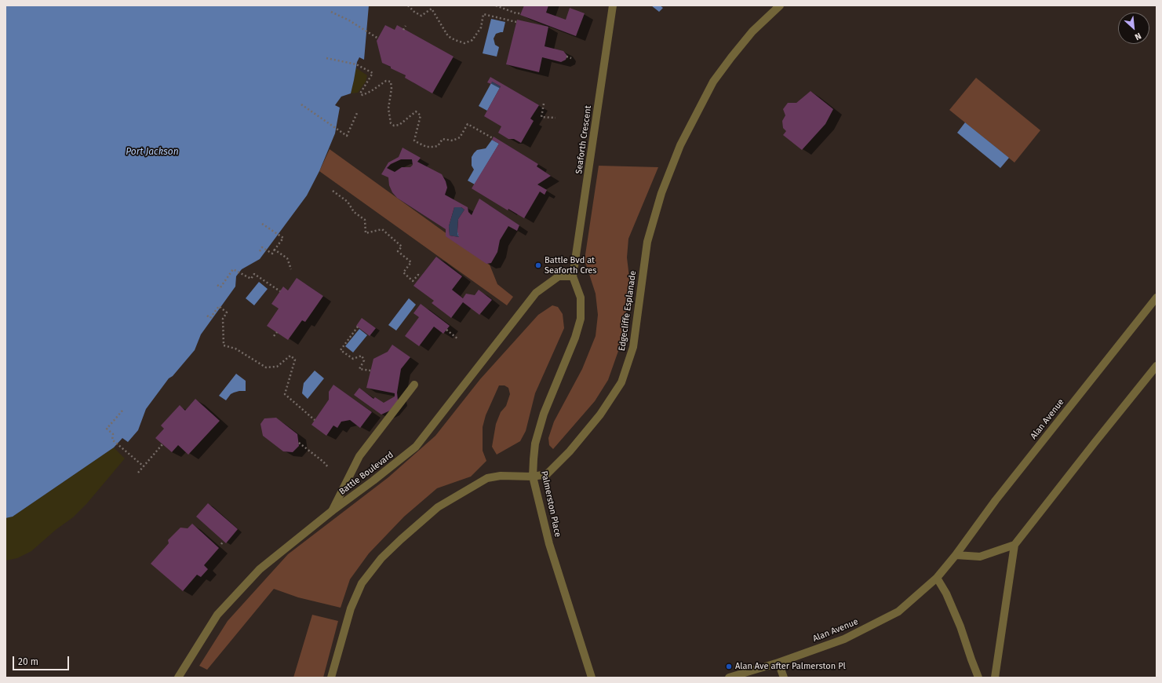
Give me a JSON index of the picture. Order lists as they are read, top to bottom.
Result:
{
  "streets": {
    "street": [
      "Seaforth Crescent",
      "Edgecliffe Esplanade",
      "Alan Avenue",
      "Battle Boulevard",
      "Palmerston Place"
    ]
  },
  "crossings": [
    ["Seaforth Crescent", "Battle Boulevard"],
    ["Seaforth Crescent", "Palmerston Place"],
    ["Edgecliffe Esplanade", "Palmerston Place"],
    ["Battle Boulevard", "Palmerston Place"]
  ],
  "water": ["Port Jackson"],
  "places": ["Battle Bvd at Seaforth Cres", "Alan Ave after Palmerston Pl"],
  "scale_bar": "20 m",
  "north": "bottom right"
}
